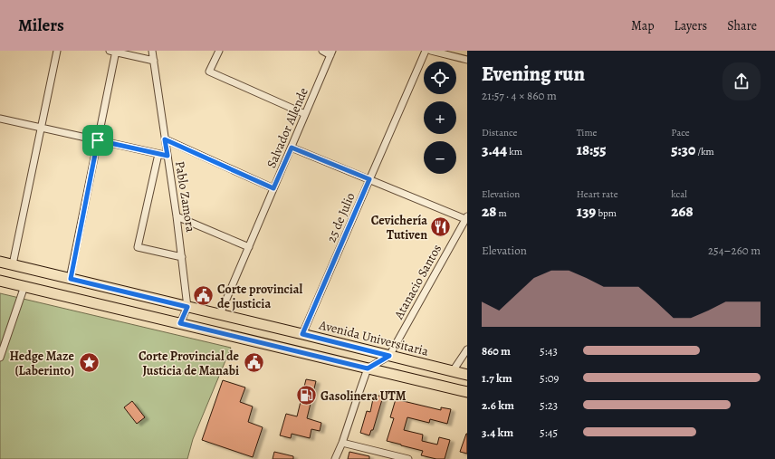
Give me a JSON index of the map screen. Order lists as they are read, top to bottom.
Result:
{
  "streets": {
    "main road": ["Avenida Universitaria"],
    "street": [
      "Salvador Allende",
      "Pablo Zamora",
      "25 de Julio",
      "Atanacio Santos"
    ]
  },
  "crossings": [
    ["Salvador Allende", "Avenida Universitaria"],
    ["Pablo Zamora", "Avenida Universitaria"],
    ["25 de Julio", "Avenida Universitaria"],
    ["Atanacio Santos", "Avenida Universitaria"]
  ],
  "places": {
    "restaurant": ["Cevichería Tutiven"],
    "public building": ["Corte provincial de justicia", "Corte Provincial de Justicia de Manabi"],
    "place": ["Hedge Maze (Laberinto)"],
    "fuel station": ["Gasolinera UTM"]
  },
  "page": {
    "header": "Milers",
    "nav": ["Map", "Layers", "Share"],
    "heading": ["Evening run", "21:57 · 4 × 860 m"],
    "map_buttons": ["+", "−"],
    "stats": [
      ["Distance", "3.44 km"],
      ["Time", "18:55"],
      ["Pace", "5:30 /km"],
      ["Elevation", "28 m"],
      ["Heart rate", "139 bpm"],
      ["kcal", "268"]
    ],
    "chart": ["Elevation", "254–260 m"],
    "list": [
      {
        "name": "860 m",
        "note": "5:43"
      },
      {
        "name": "1.7 km",
        "note": "5:09"
      },
      {
        "name": "2.6 km",
        "note": "5:23"
      },
      {
        "name": "3.4 km",
        "note": "5:45"
      }
    ]
  }
}
